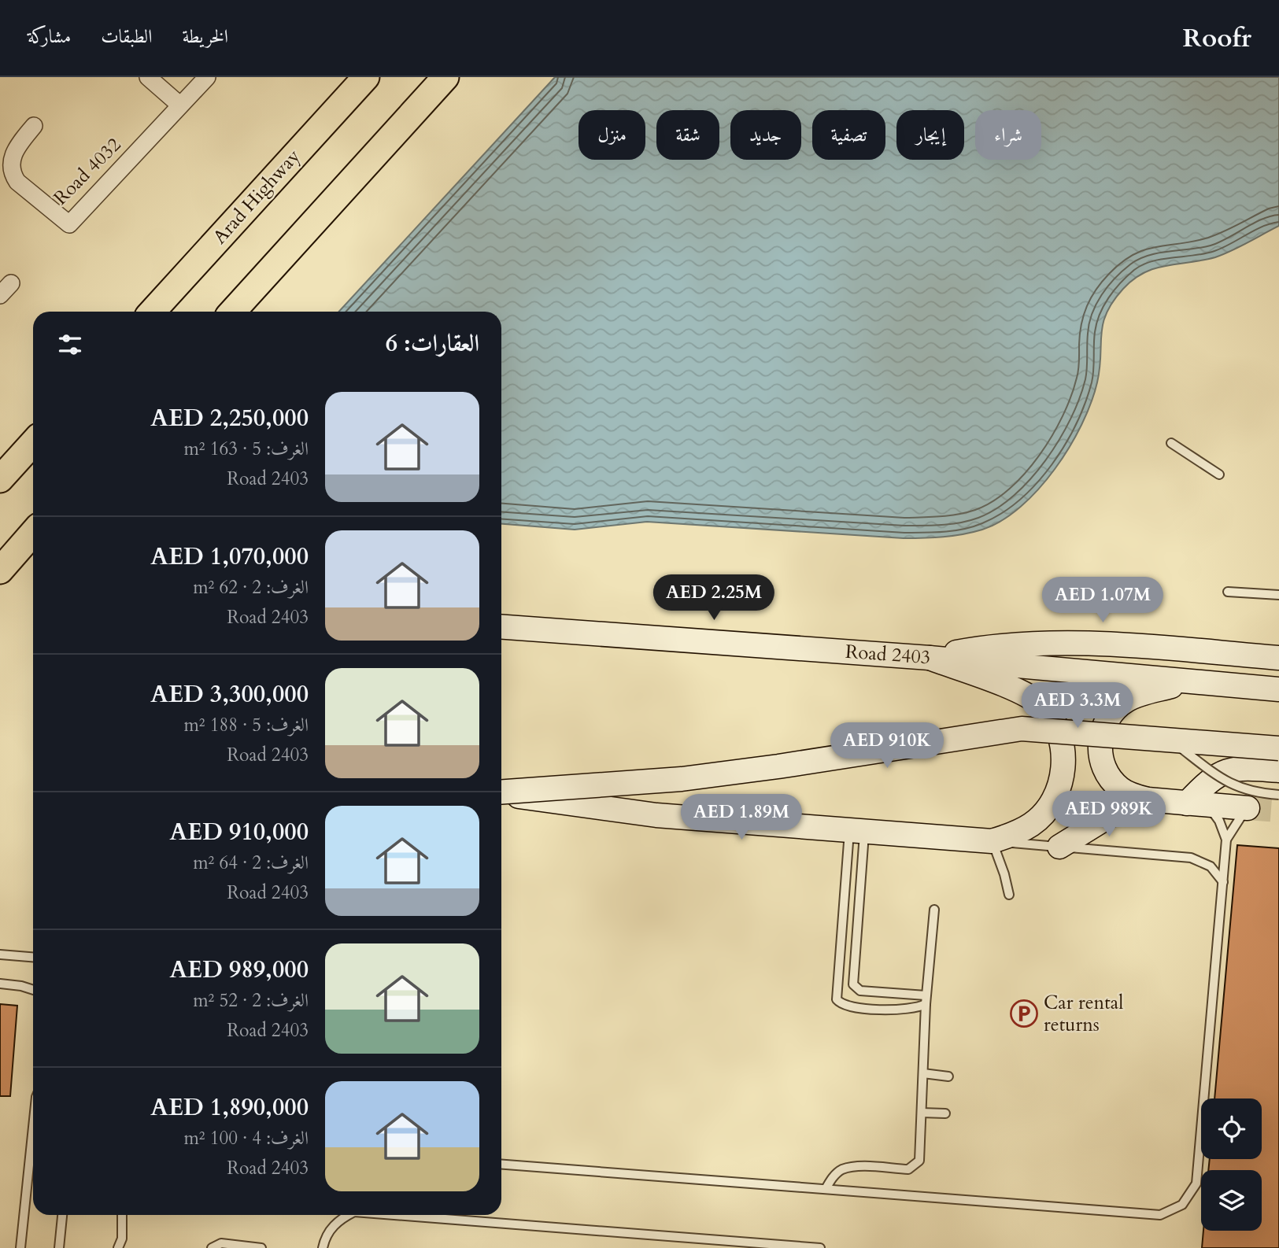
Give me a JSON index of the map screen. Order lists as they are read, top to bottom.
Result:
{
  "streets": {
    "main road": ["Arad Highway", "Road 2403"],
    "street": ["Road 4032"]
  },
  "places": {
    "parking": ["Car rental returns"]
  },
  "page": {
    "header": "Roofr",
    "nav": ["الخريطة", "الطبقات", "مشاركة"],
    "chip": [
      "شراء",
      "إيجار",
      "تصفية",
      "جديد",
      "شقة",
      "منزل"
    ],
    "heading": "العقارات: 6",
    "list": [
      {
        "name": "AED 2,250,000",
        "note": "الغرف: 5 · 163 m² · Road 2403"
      },
      {
        "name": "AED 1,070,000",
        "note": "الغرف: 2 · 62 m² · Road 2403"
      },
      {
        "name": "AED 3,300,000",
        "note": "الغرف: 5 · 188 m² · Road 2403"
      },
      {
        "name": "AED 910,000",
        "note": "الغرف: 2 · 64 m² · Road 2403"
      },
      {
        "name": "AED 989,000",
        "note": "الغرف: 2 · 52 m² · Road 2403"
      },
      {
        "name": "AED 1,890,000",
        "note": "الغرف: 4 · 100 m² · Road 2403"
      }
    ],
    "price": [
      "AED 2.25M",
      "AED 1.07M",
      "AED 3.3M",
      "AED 910K",
      "AED 989K",
      "AED 1.89M"
    ]
  }
}
